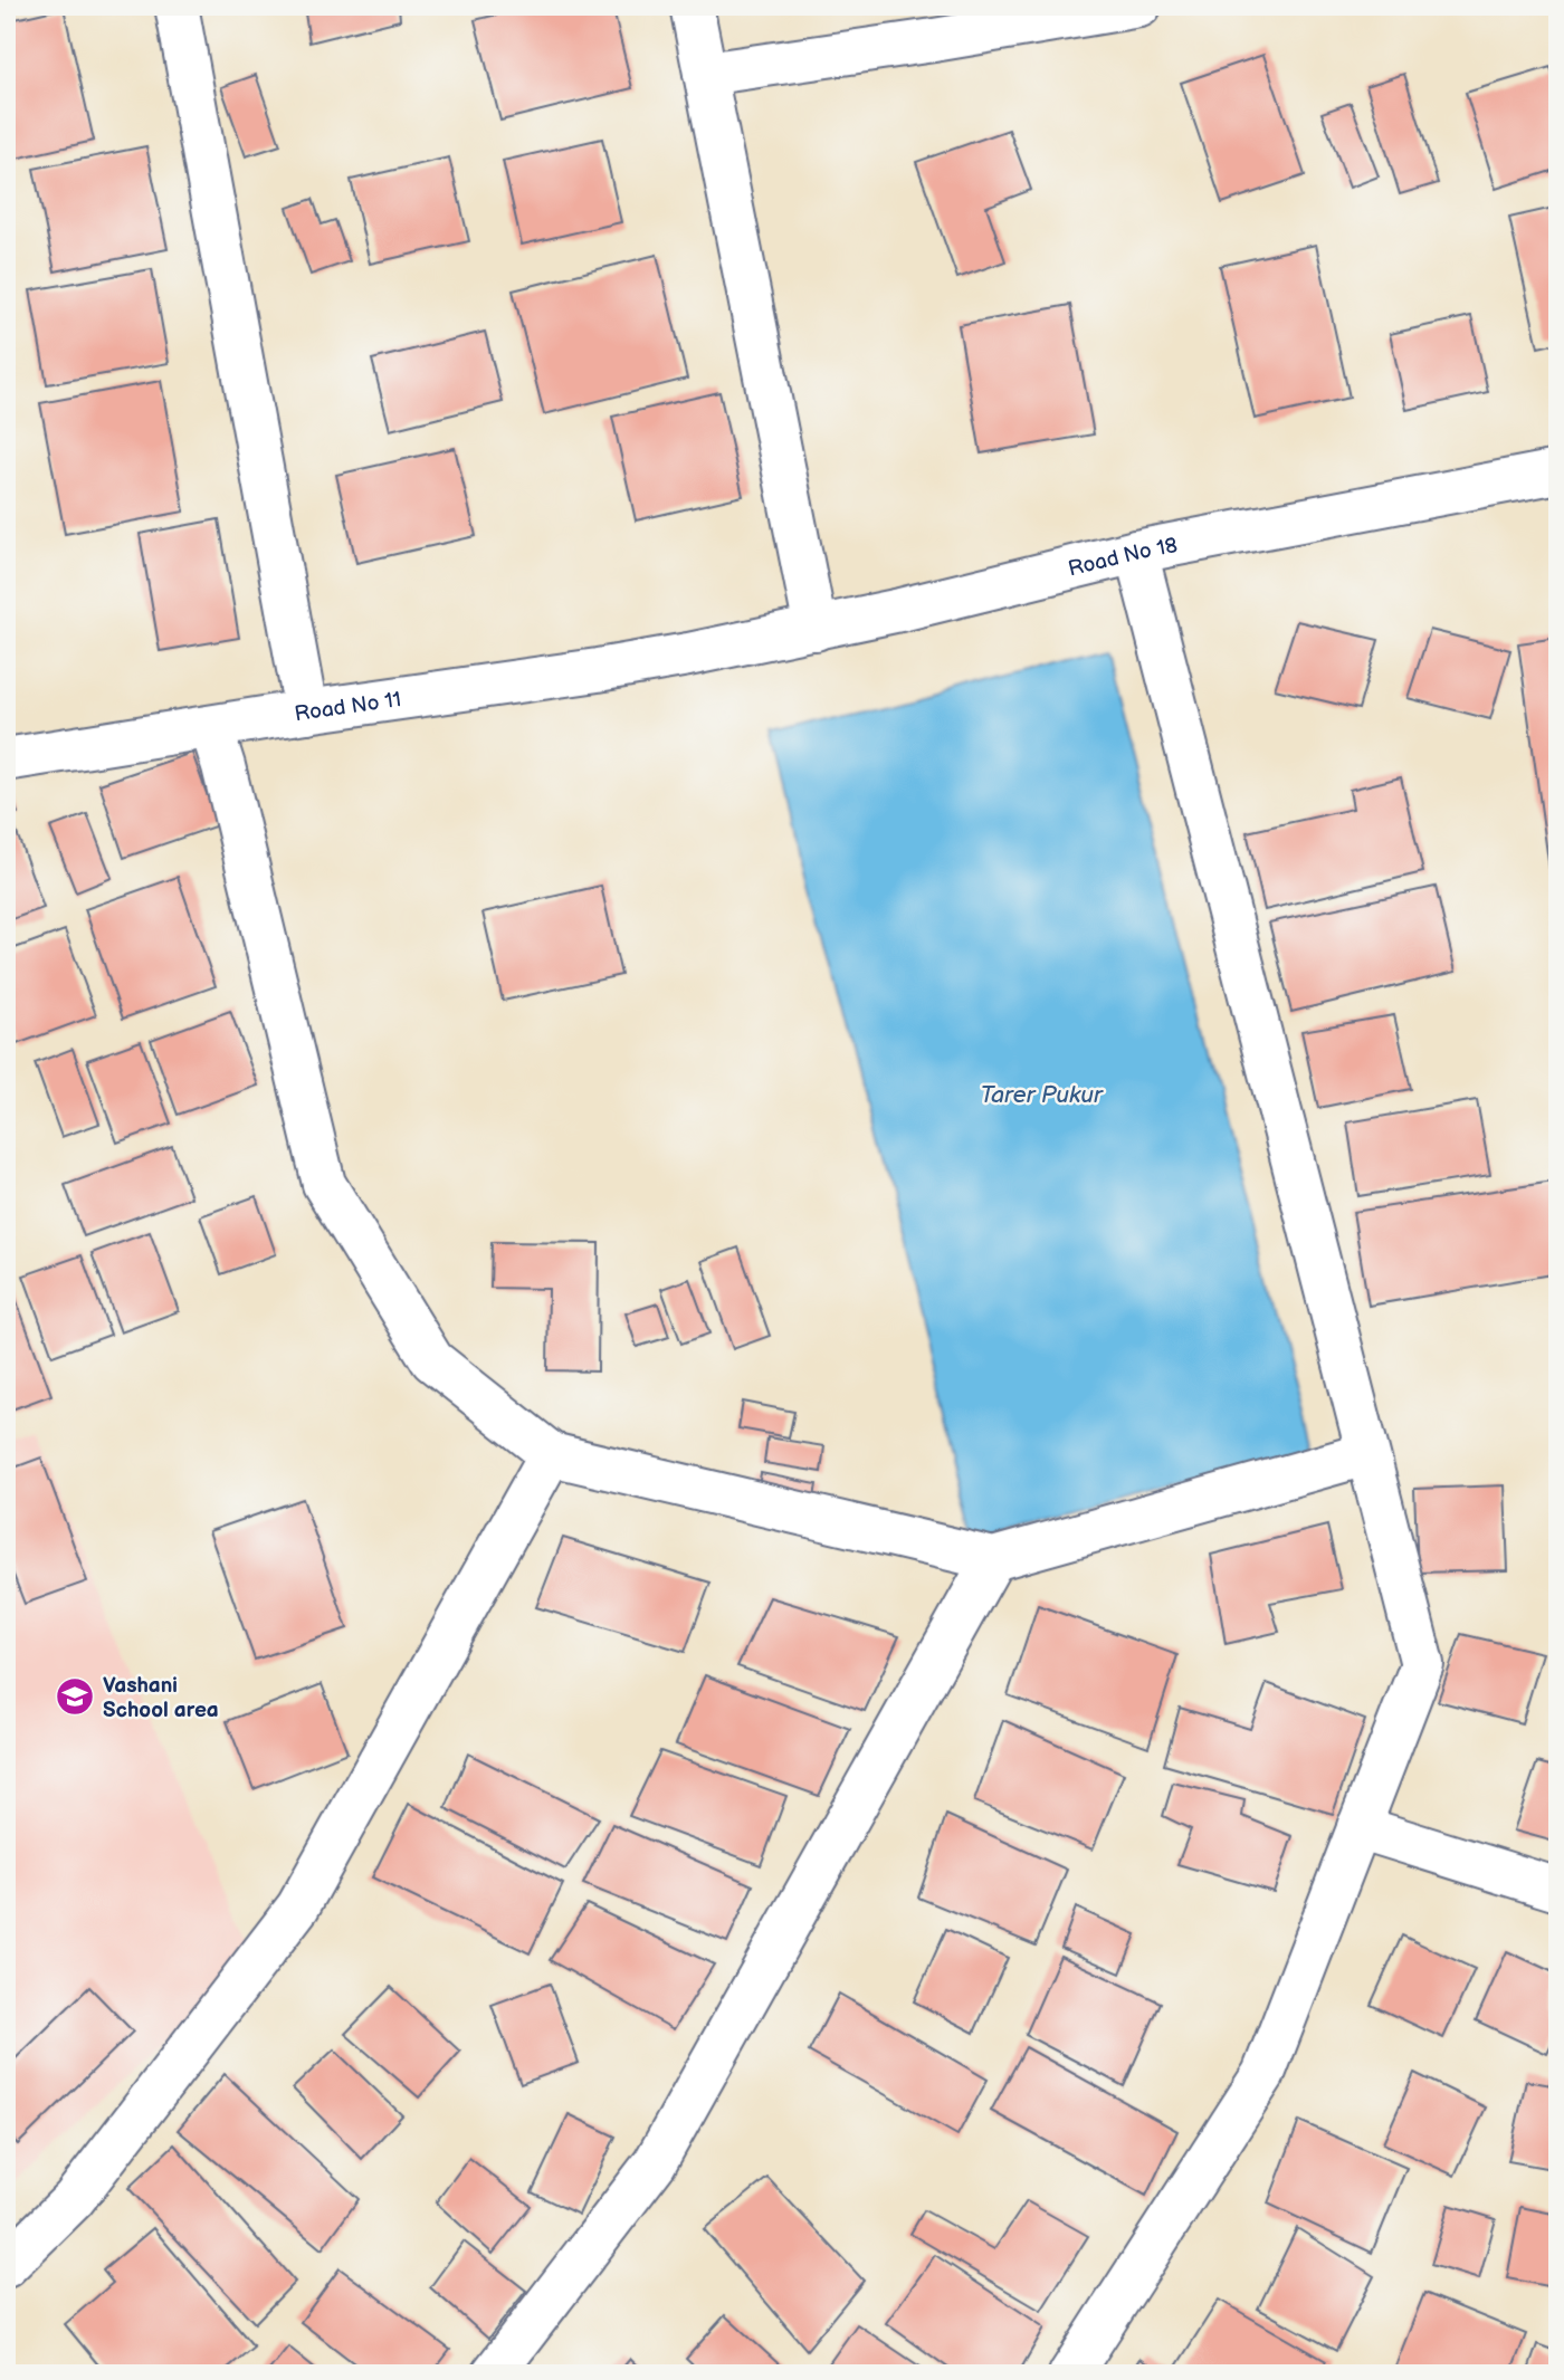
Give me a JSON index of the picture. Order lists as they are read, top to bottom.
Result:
{
  "streets": {
    "street": ["Road No 18", "Road No 11"]
  },
  "crossings": [
    ["Road No 18", "Road No 11"]
  ],
  "water": ["Tarer Pukur"],
  "places": {
    "school or university": ["Vashani School area"]
  }
}
